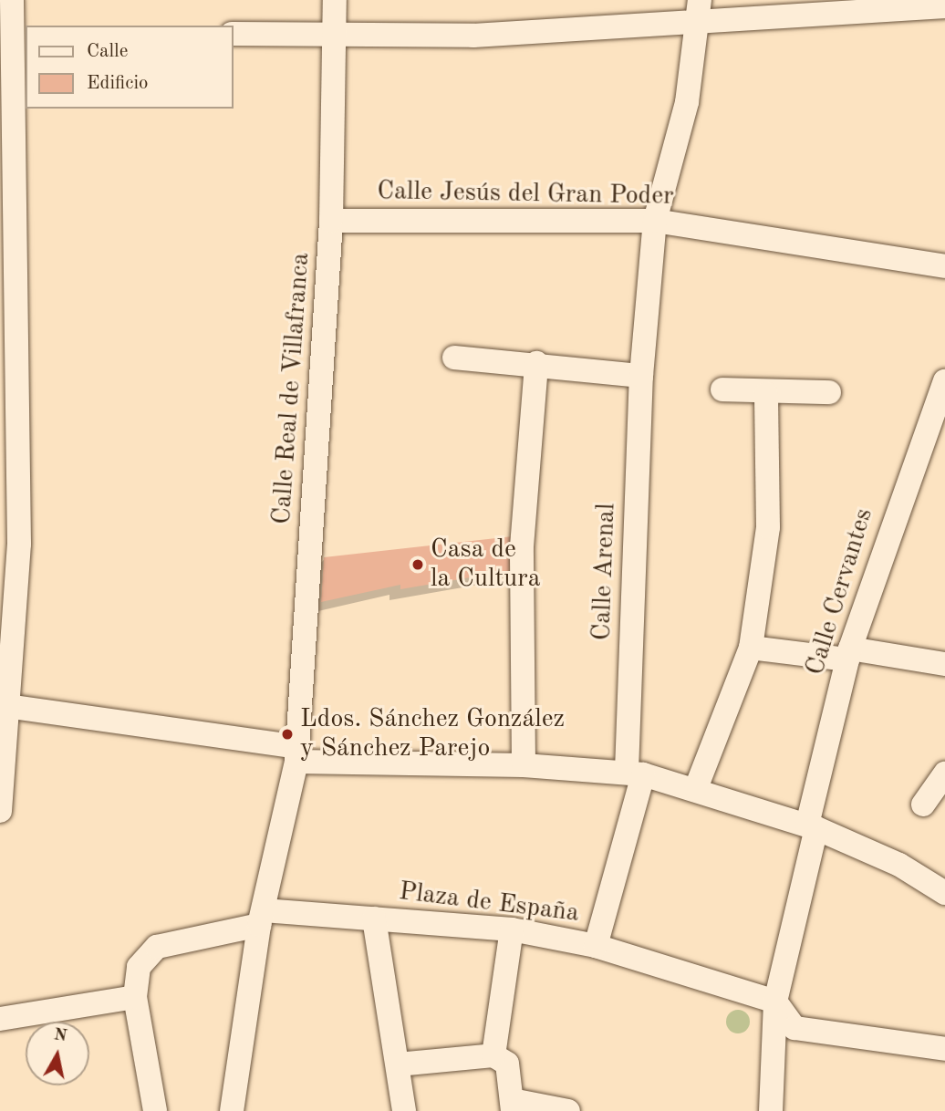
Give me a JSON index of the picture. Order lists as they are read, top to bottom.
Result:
{
  "streets": {
    "street": [
      "Calle Jesús del Gran Poder",
      "Calle Real de Villafranca",
      "Calle Arenal",
      "Calle Cervantes",
      "Plaza de España"
    ]
  },
  "crossings": [
    ["Calle Jesús del Gran Poder", "Calle Real de Villafranca"],
    ["Calle Jesús del Gran Poder", "Calle Arenal"],
    ["Calle Real de Villafranca", "Plaza de España"],
    ["Calle Arenal", "Plaza de España"],
    ["Calle Cervantes", "Plaza de España"]
  ],
  "places": ["Casa de la Cultura", "Ldos. Sánchez González y Sánchez Parejo"],
  "legend": ["Calle", "Edificio"],
  "north": "top"
}
